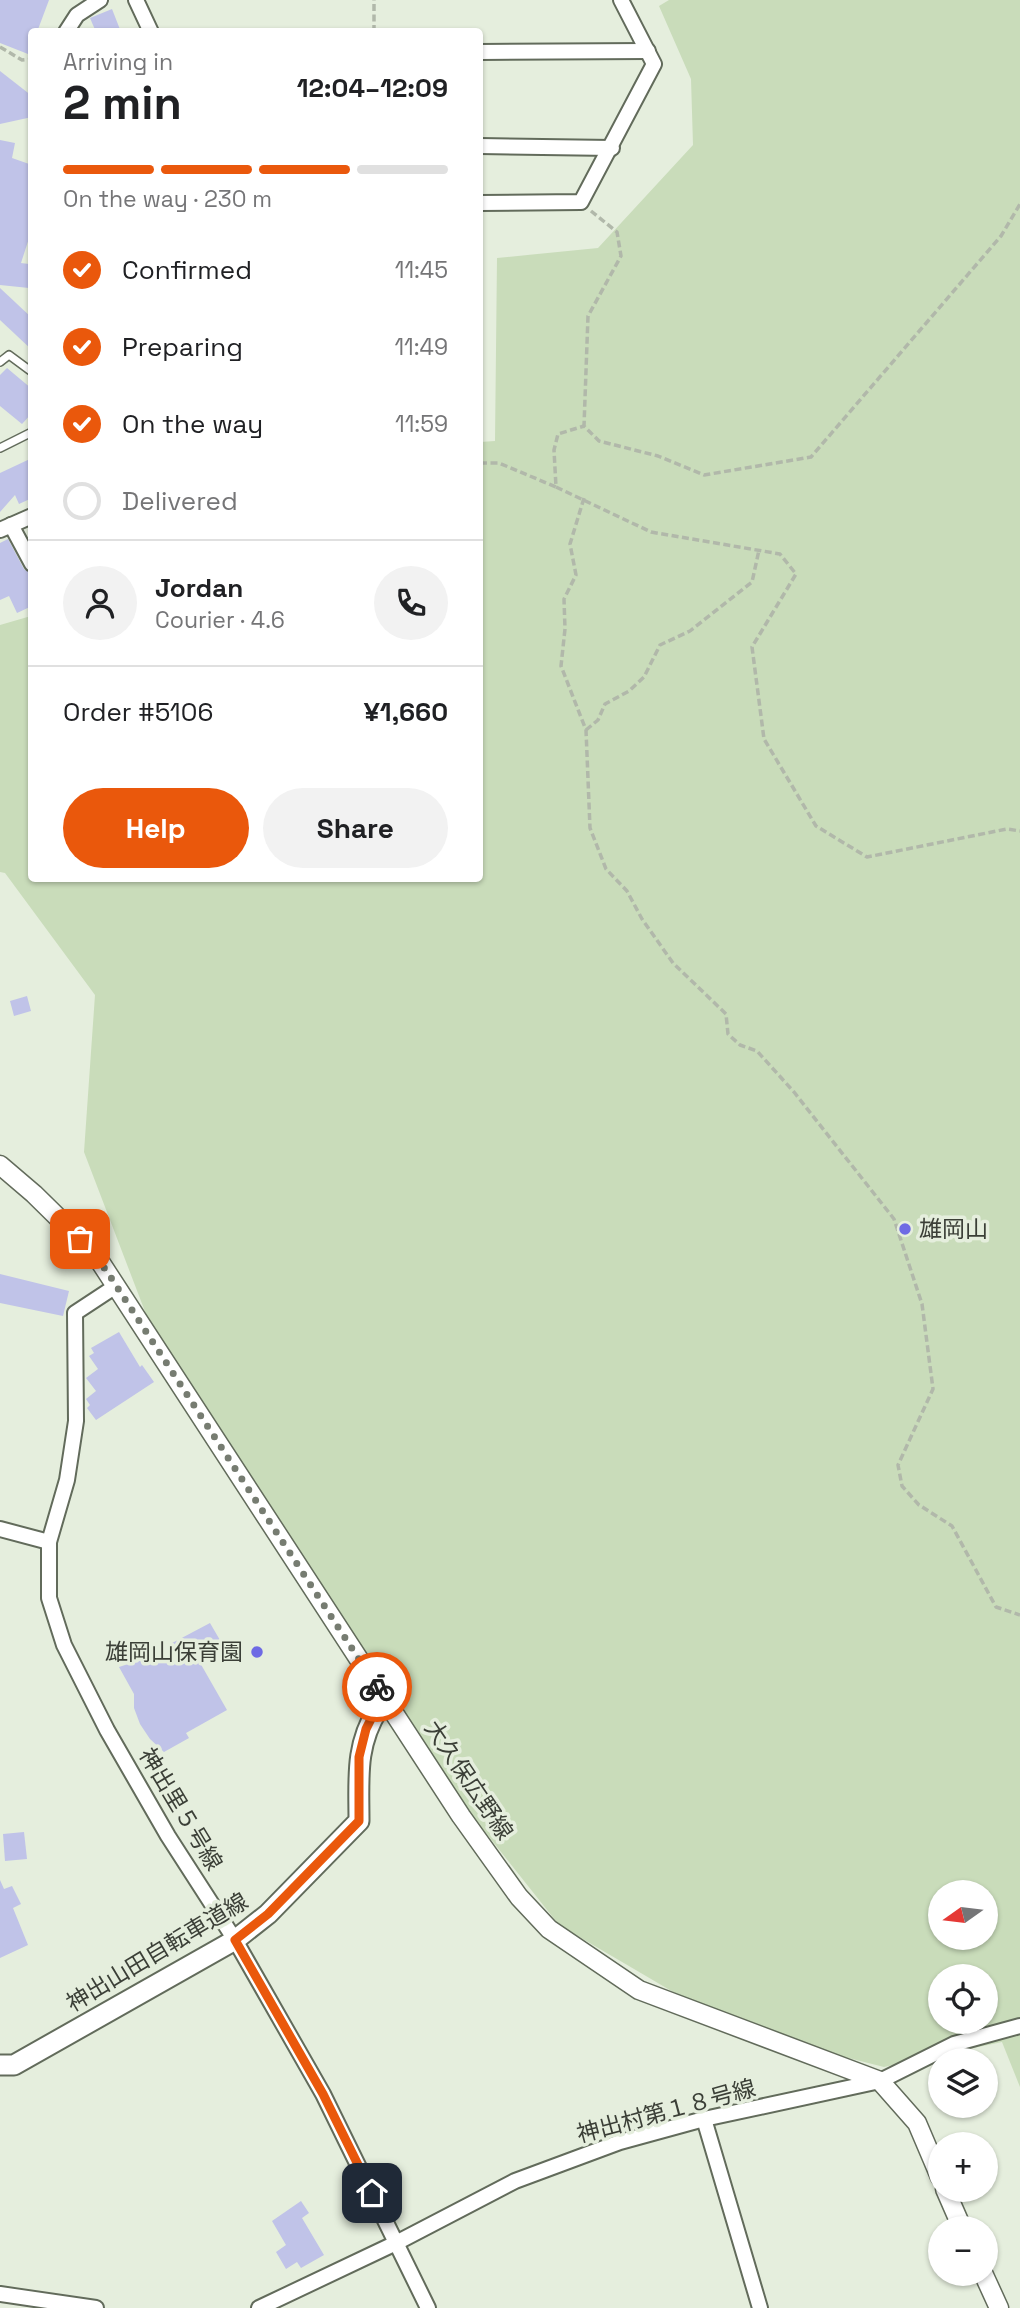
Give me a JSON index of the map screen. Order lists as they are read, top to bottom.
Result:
{
  "streets": {
    "main road": ["神出山田自転車道線"],
    "street": ["大久保広野線", "神出里５号線", "神出村第１８号線"]
  },
  "crossings": [
    ["大久保広野線", "神出里５号線"],
    ["大久保広野線", "神出山田自転車道線"],
    ["大久保広野線", "神出村第１８号線"],
    ["神出里５号線", "神出山田自転車道線"],
    ["神出里５号線", "神出村第１８号線"]
  ],
  "places": ["雄岡山", "雄岡山保育園"],
  "north": "left",
  "page": {
    "heading": ["2 min", "Arriving in", "12:04–12:09"],
    "panel": [
      "Jordan",
      "Courier · 4.6",
      "Order #5106",
      "¥1,660"
    ],
    "bar": "On the way · 230 m",
    "list": [
      ["Confirmed", "11:45"],
      ["Preparing", "11:49"],
      ["On the way", "11:59"],
      "Delivered"
    ],
    "buttons": ["Help", "Share"],
    "map_buttons": ["+", "−"]
  }
}
